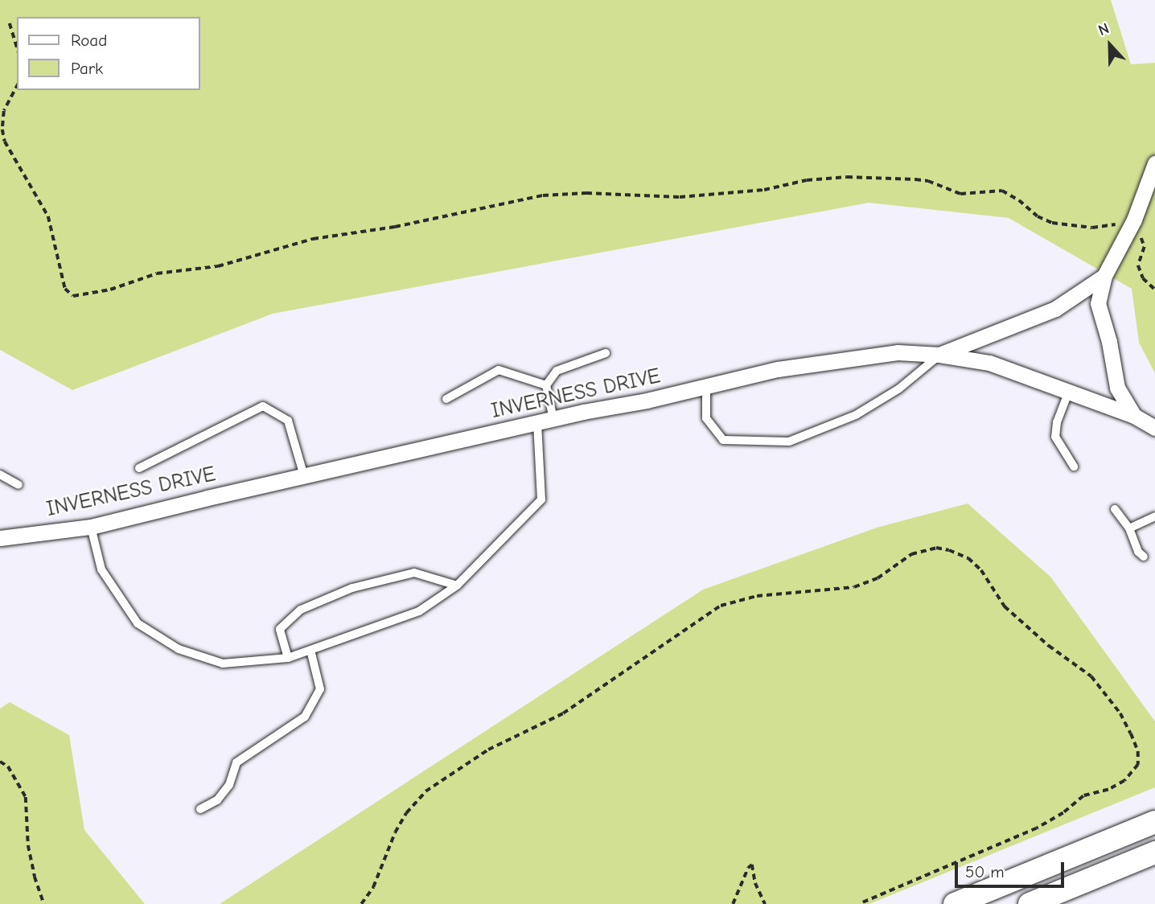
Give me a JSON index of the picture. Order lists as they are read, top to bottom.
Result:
{
  "streets": {
    "street": ["INVERNESS DRIVE"]
  },
  "legend": ["Road", "Park"],
  "scale_bar": "50 m",
  "north": "top"
}
